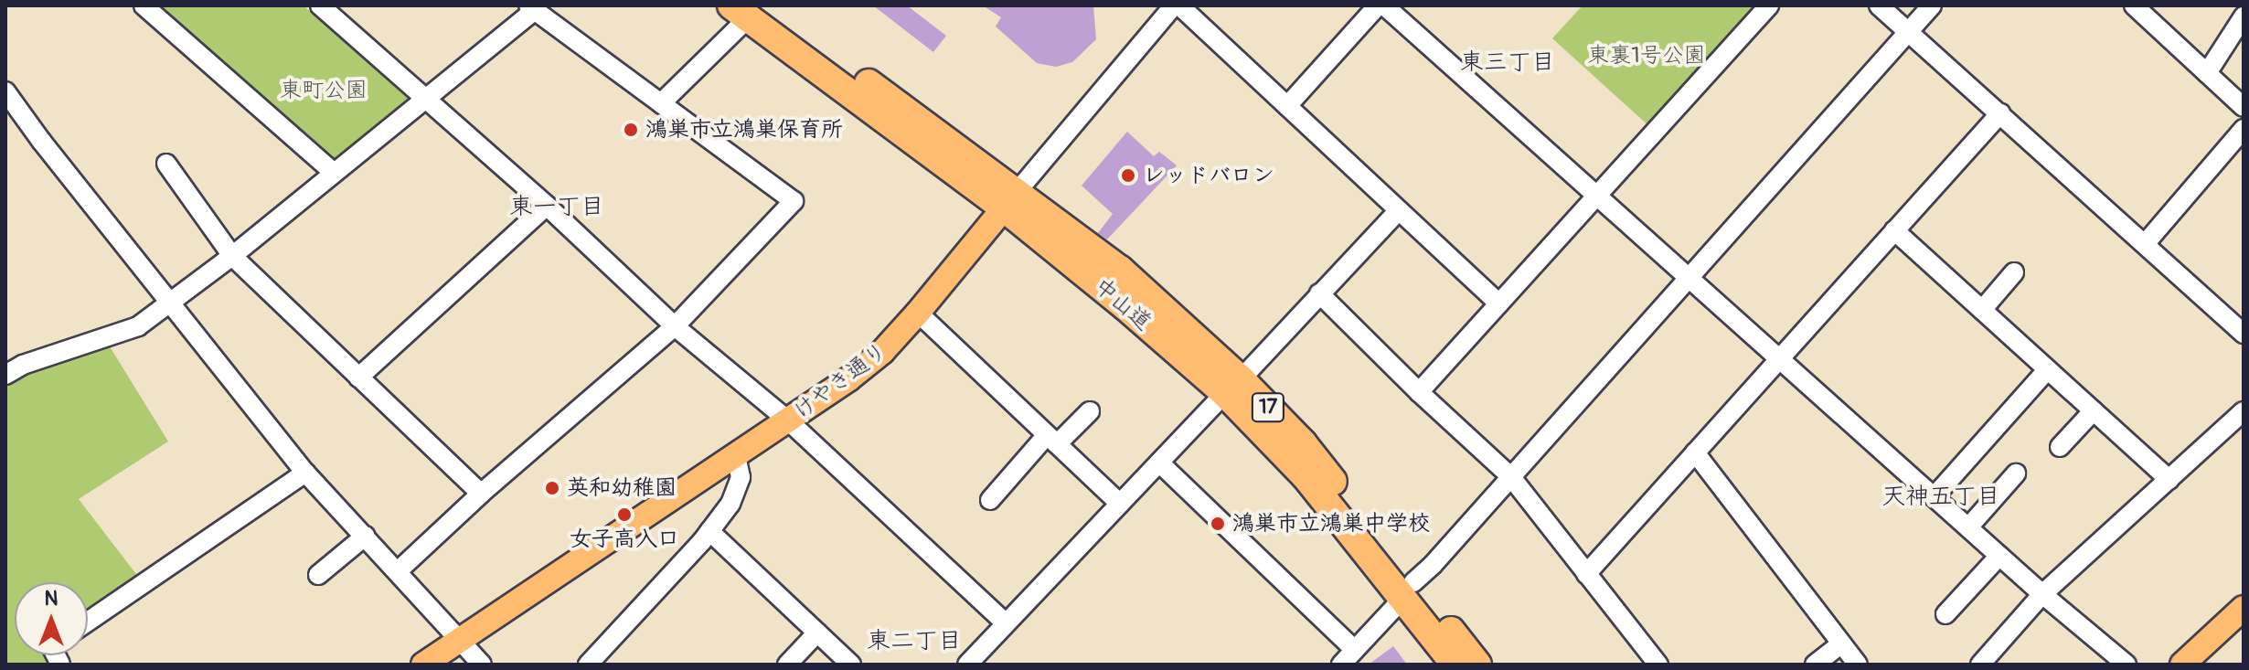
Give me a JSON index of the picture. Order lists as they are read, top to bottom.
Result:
{
  "streets": {
    "highway": ["中山道", "17"],
    "main road": ["けやき通り"]
  },
  "crossings": [
    ["中山道", "けやき通り"]
  ],
  "districts": [
    "東三丁目",
    "東一丁目",
    "天神五丁目",
    "東二丁目"
  ],
  "parks": ["東裏1号公園", "東町公園"],
  "places": [
    "鴻巣市立鴻巣保育所",
    "レッドバロン",
    "英和幼稚園",
    "女子高入口",
    "鴻巣市立鴻巣中学校"
  ],
  "north": "top"
}
